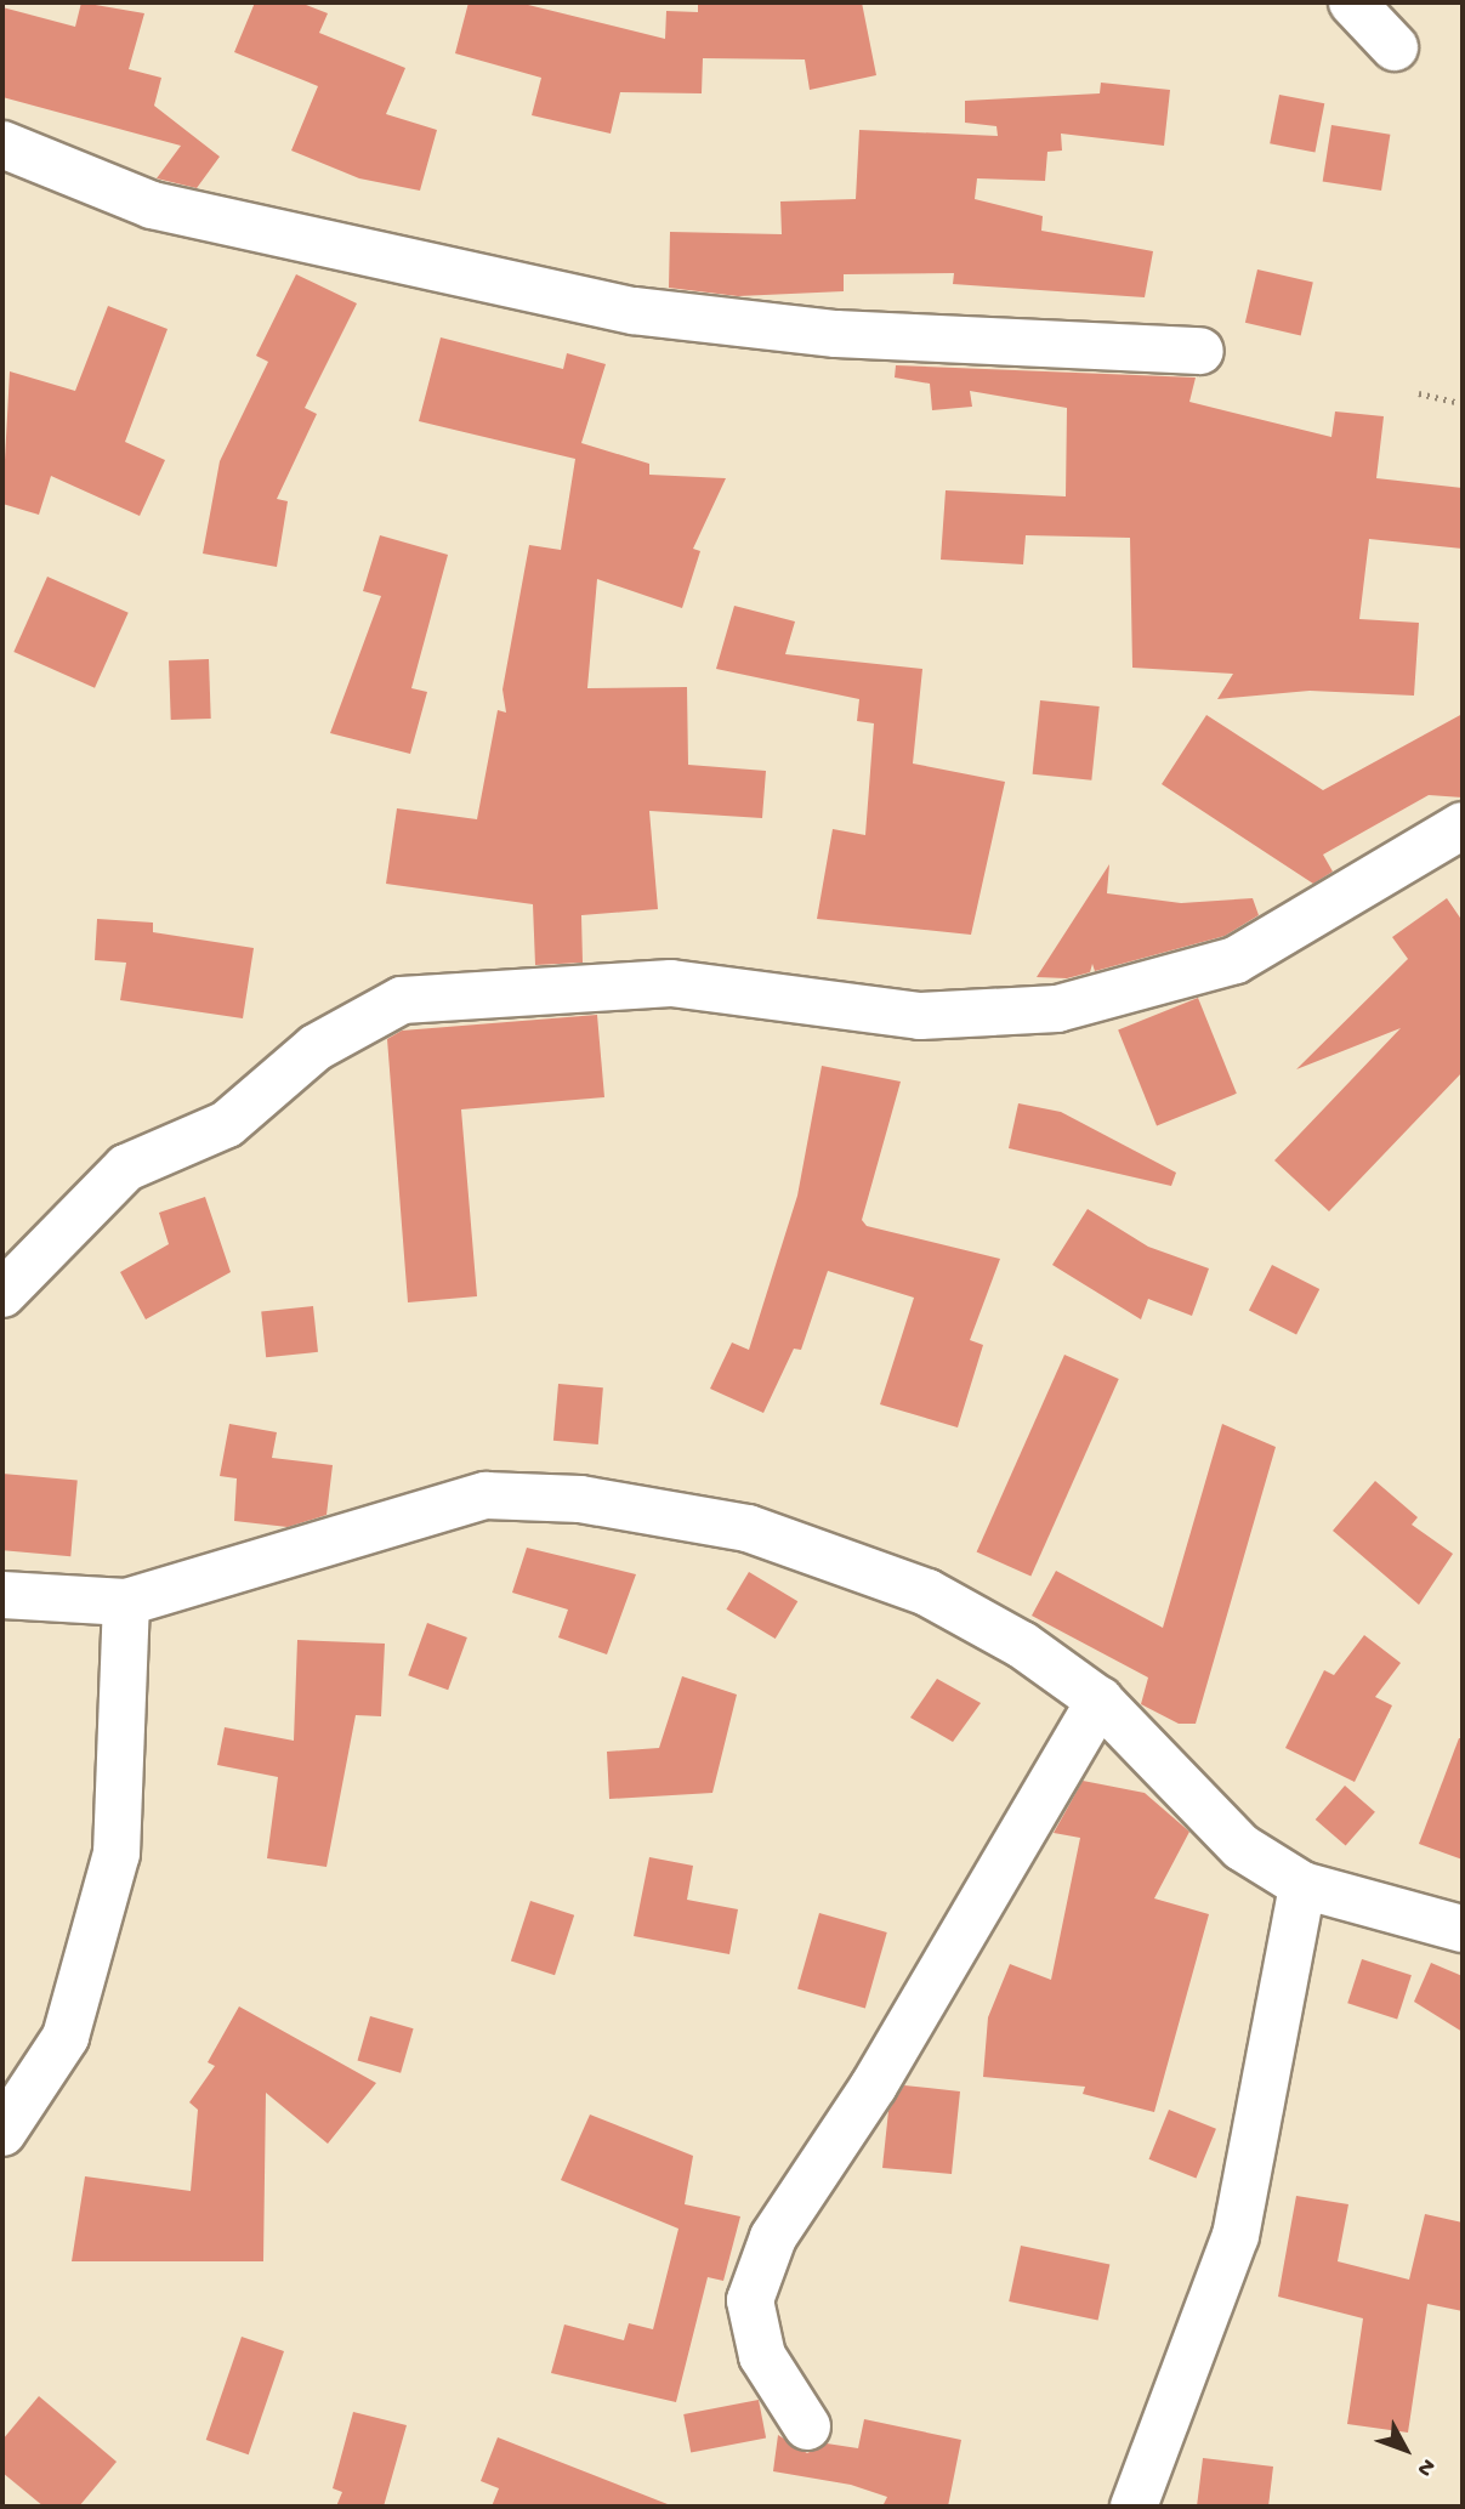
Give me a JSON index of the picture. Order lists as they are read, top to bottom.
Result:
{
  "north": "bottom right"
}
